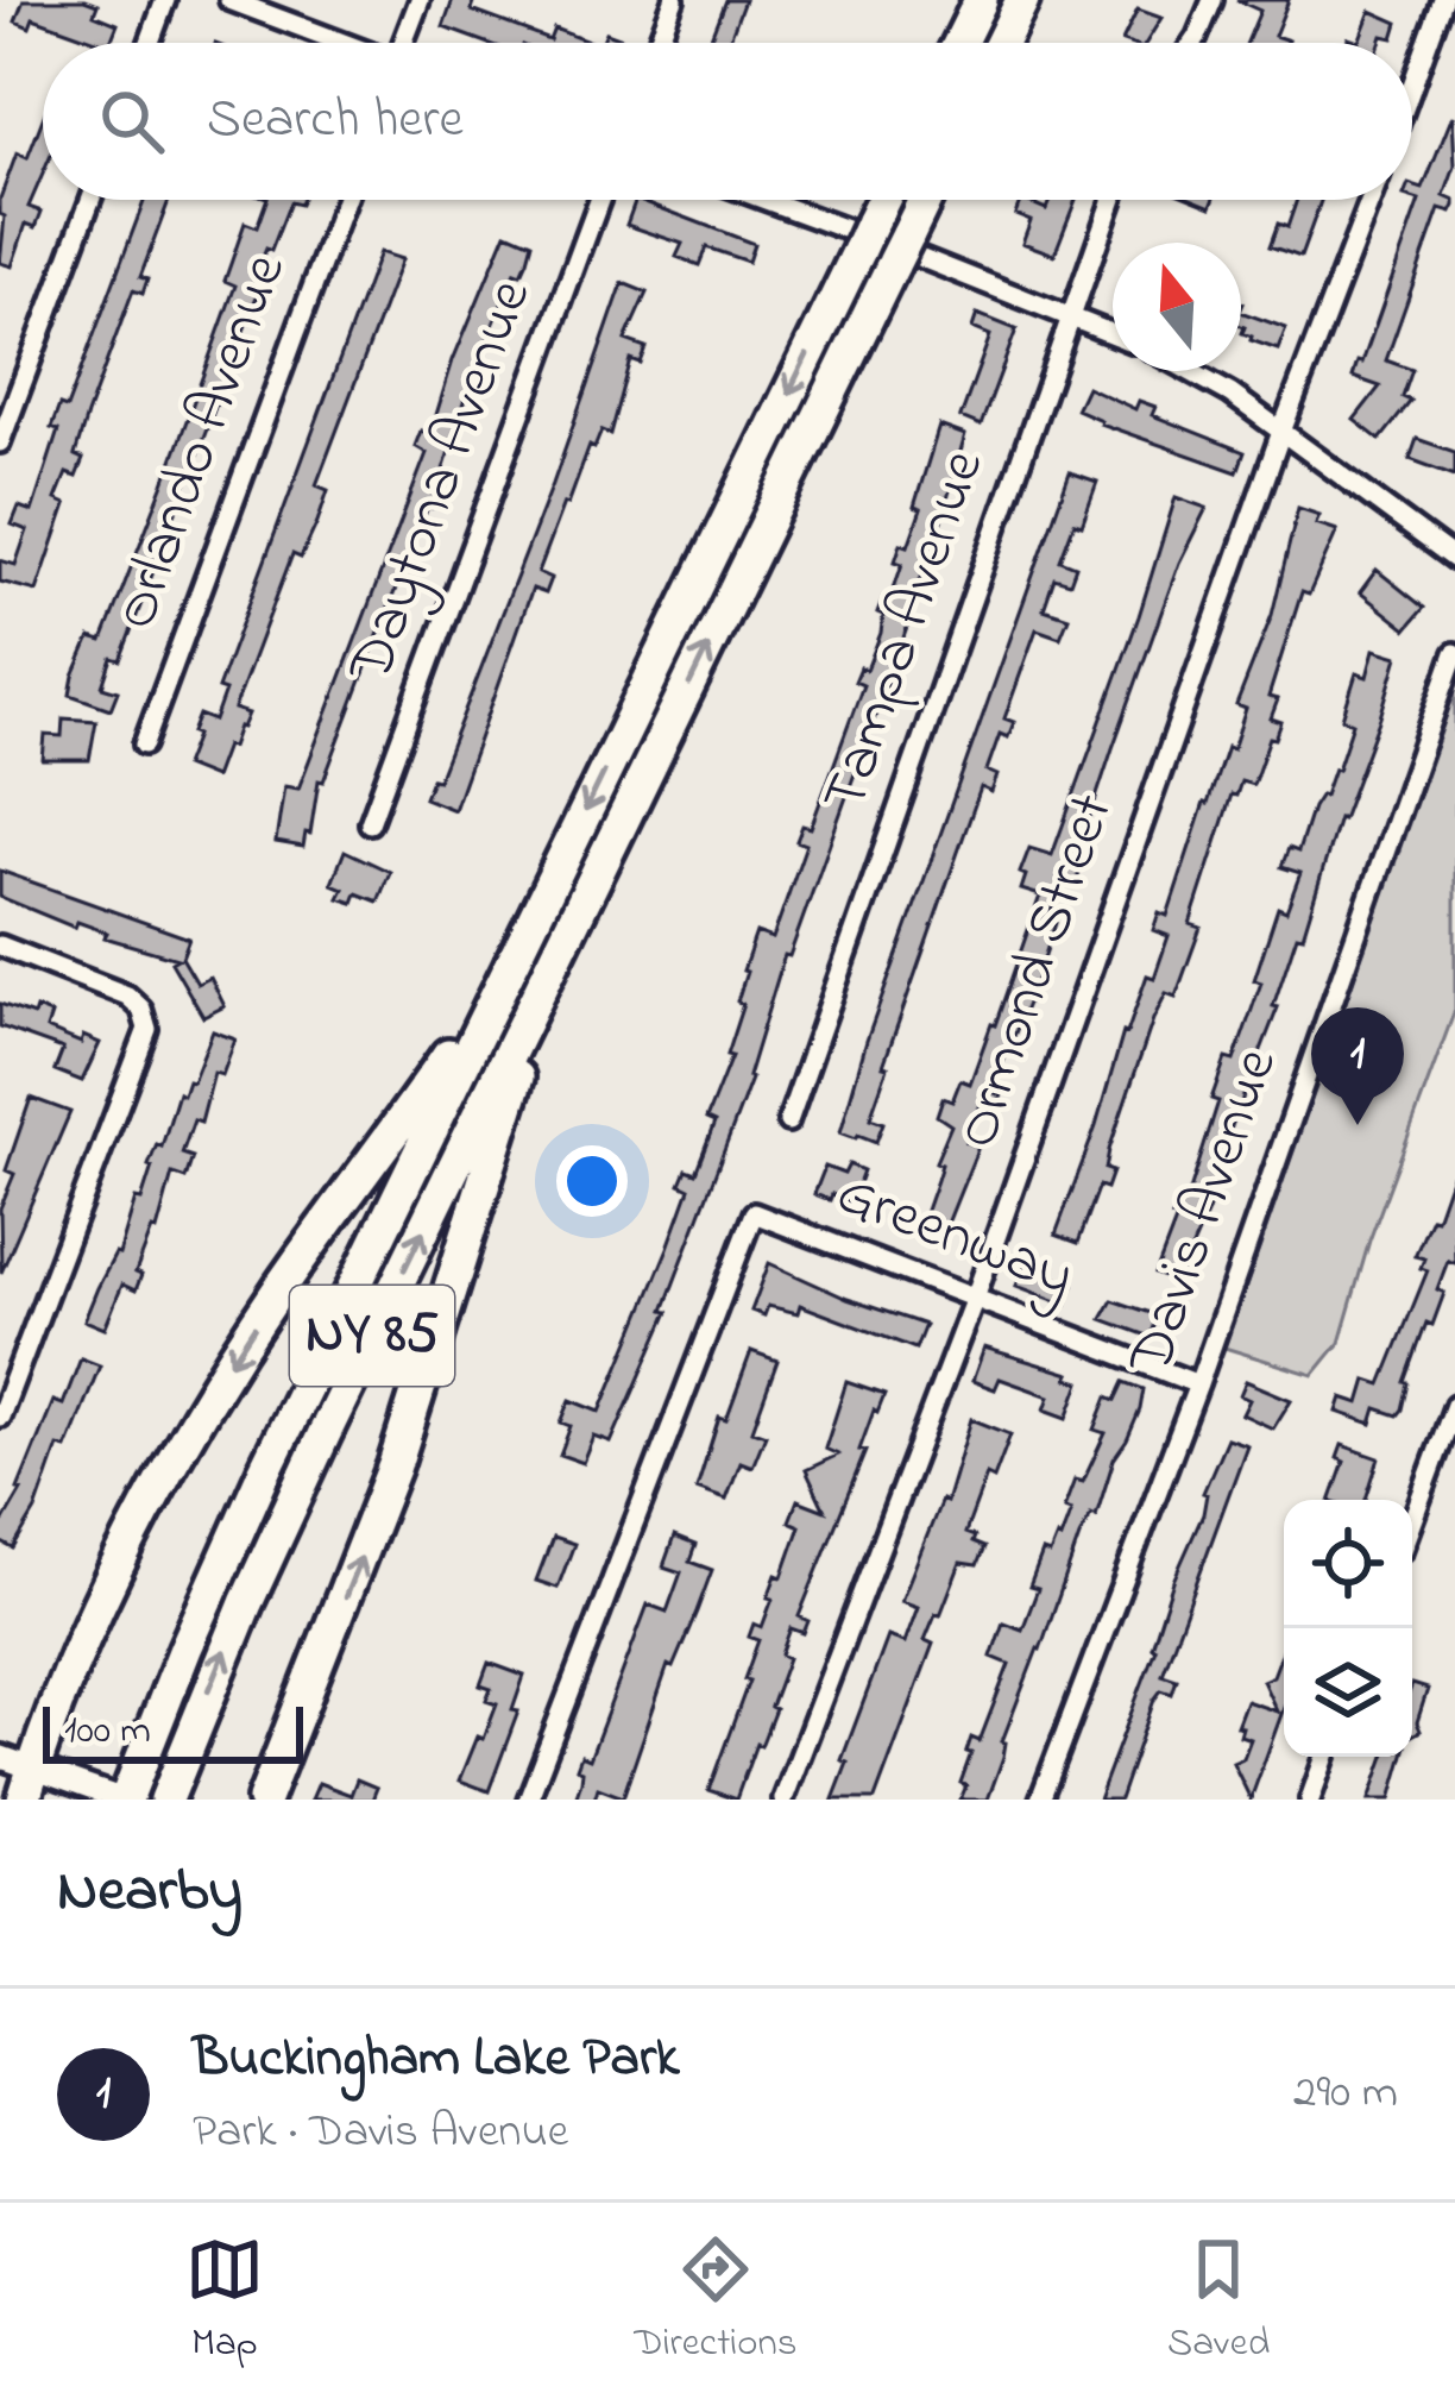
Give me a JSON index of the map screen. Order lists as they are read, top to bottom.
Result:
{
  "streets": {
    "highway": ["NY 85"],
    "street": [
      "Orlando Avenue",
      "Daytona Avenue",
      "Tampa Avenue",
      "Ormond Street",
      "Davis Avenue",
      "Greenway"
    ]
  },
  "crossings": [
    ["Ormond Street", "Greenway"],
    ["Davis Avenue", "Greenway"]
  ],
  "scale_bar": "100 m",
  "north": "top",
  "page": {
    "search": "Search here",
    "pins": "1",
    "scale": "100 m",
    "heading": "Nearby",
    "list": [
      {
        "mark": "1",
        "name": "Buckingham Lake Park",
        "note": "Park · Davis Avenue",
        "value": "290 m"
      }
    ],
    "nav": ["Map", "Directions", "Saved"]
  }
}
